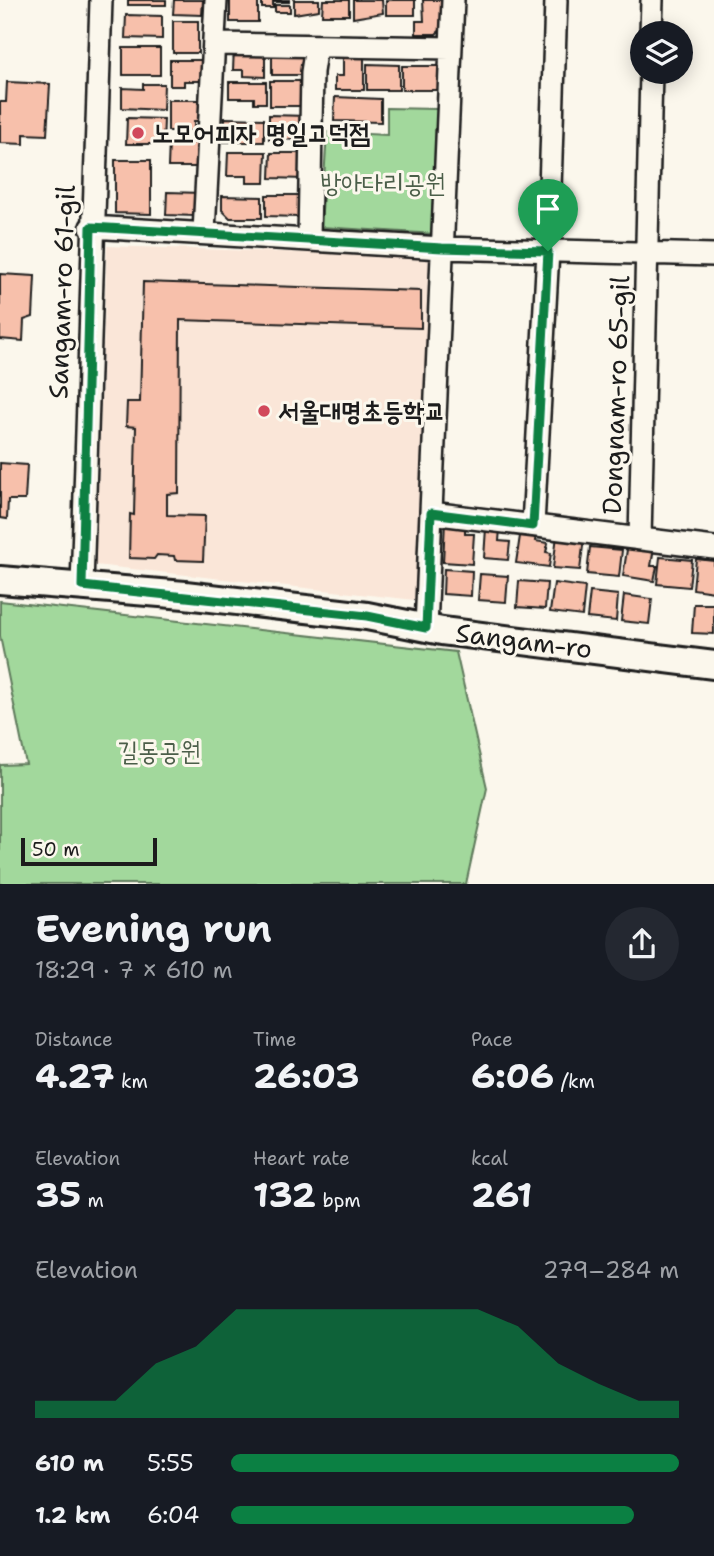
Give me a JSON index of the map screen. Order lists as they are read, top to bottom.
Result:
{
  "streets": {
    "street": ["Sangam-ro 61-gil", "Dongnam-ro 65-gil", "Sangam-ro"]
  },
  "crossings": [
    ["Sangam-ro 61-gil", "Dongnam-ro 65-gil"],
    ["Sangam-ro 61-gil", "Sangam-ro"]
  ],
  "parks": ["방아다리공원", "길동공원"],
  "places": ["노모어피자 명일고덕점", "서울대명초등학교"],
  "scale_bar": "50 m",
  "page": {
    "scale": "50 m",
    "heading": ["Evening run", "18:29 · 7 × 610 m"],
    "stats": [
      ["Distance", "4.27 km"],
      ["Time", "26:03"],
      ["Pace", "6:06 /km"],
      ["Elevation", "35 m"],
      ["Heart rate", "132 bpm"],
      ["kcal", "261"]
    ],
    "chart": ["Elevation", "279–284 m"],
    "list": [
      {
        "name": "610 m",
        "note": "5:55"
      },
      {
        "name": "1.2 km",
        "note": "6:04"
      }
    ]
  }
}
